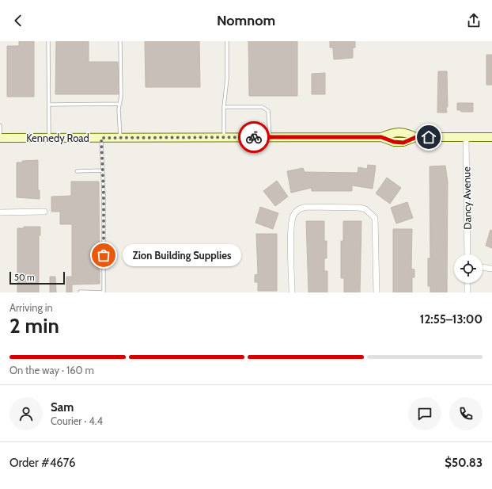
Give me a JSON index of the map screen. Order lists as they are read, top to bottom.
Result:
{
  "streets": {
    "main road": ["Kennedy Road"],
    "street": ["Dancy Avenue"]
  },
  "crossings": [
    ["Kennedy Road", "Dancy Avenue"]
  ],
  "places": ["Zion Building Supplies"],
  "scale_bar": "50 m",
  "page": {
    "header": "Nomnom",
    "bubble": "Zion Building Supplies",
    "scale": "50 m",
    "heading": ["2 min", "Arriving in", "12:55–13:00"],
    "panel": [
      "Sam",
      "Courier · 4.4",
      "Order #4676",
      "$50.83"
    ],
    "bar": "On the way · 160 m"
  }
}
